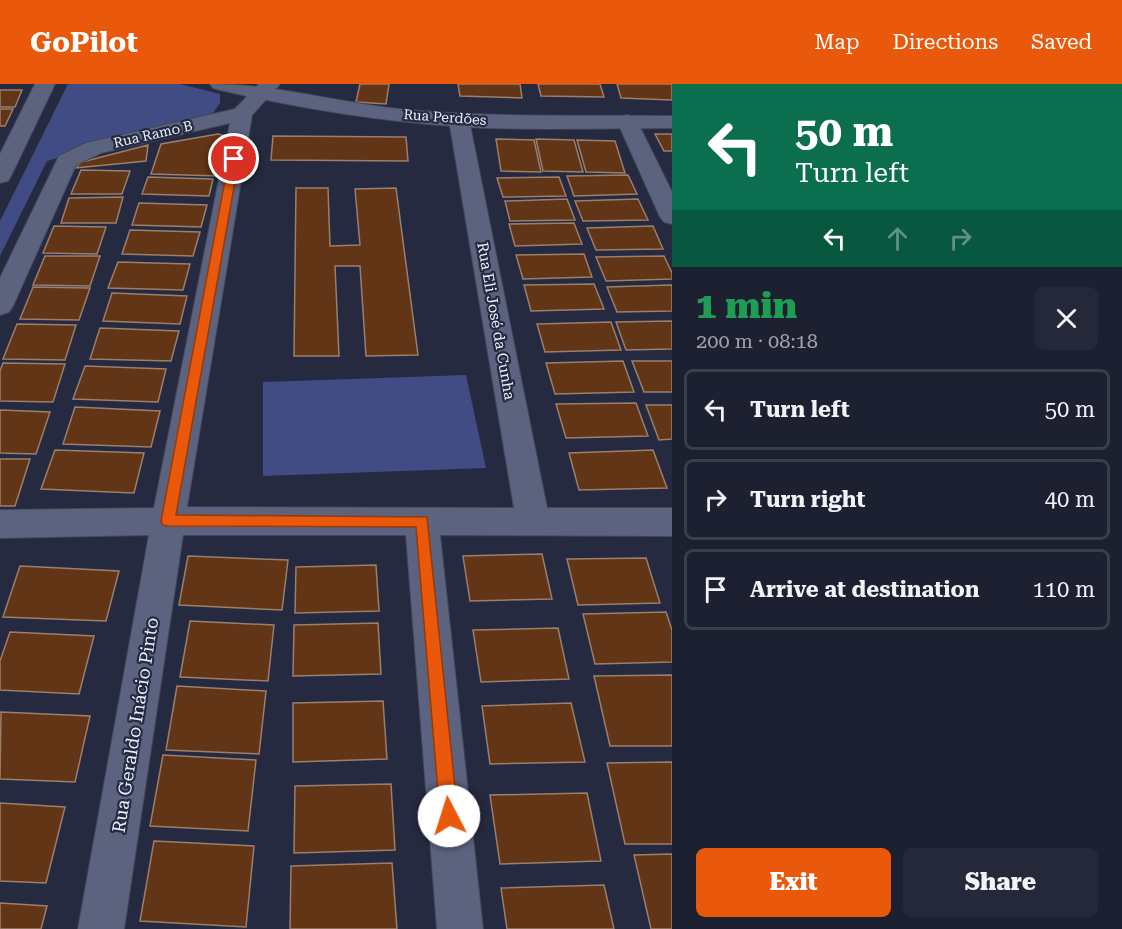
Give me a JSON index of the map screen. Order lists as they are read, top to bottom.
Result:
{
  "streets": {
    "street": [
      "Rua Perdões",
      "Rua Ramo B",
      "Rua Eli José da Cunha",
      "Rua Geraldo Inácio Pinto"
    ]
  },
  "crossings": [
    ["Rua Perdões", "Rua Eli José da Cunha"],
    ["Rua Ramo B", "Rua Geraldo Inácio Pinto"]
  ],
  "page": {
    "header": "GoPilot",
    "nav": ["Map", "Directions", "Saved"],
    "turn": ["50 m", "Turn left"],
    "heading": ["1 min", "200 m · 08:18"],
    "list": [
      {
        "name": "Turn left",
        "value": "50 m"
      },
      {
        "name": "Turn right",
        "value": "40 m"
      },
      {
        "name": "Arrive at destination",
        "value": "110 m"
      }
    ],
    "buttons": ["Exit", "Share"]
  }
}
